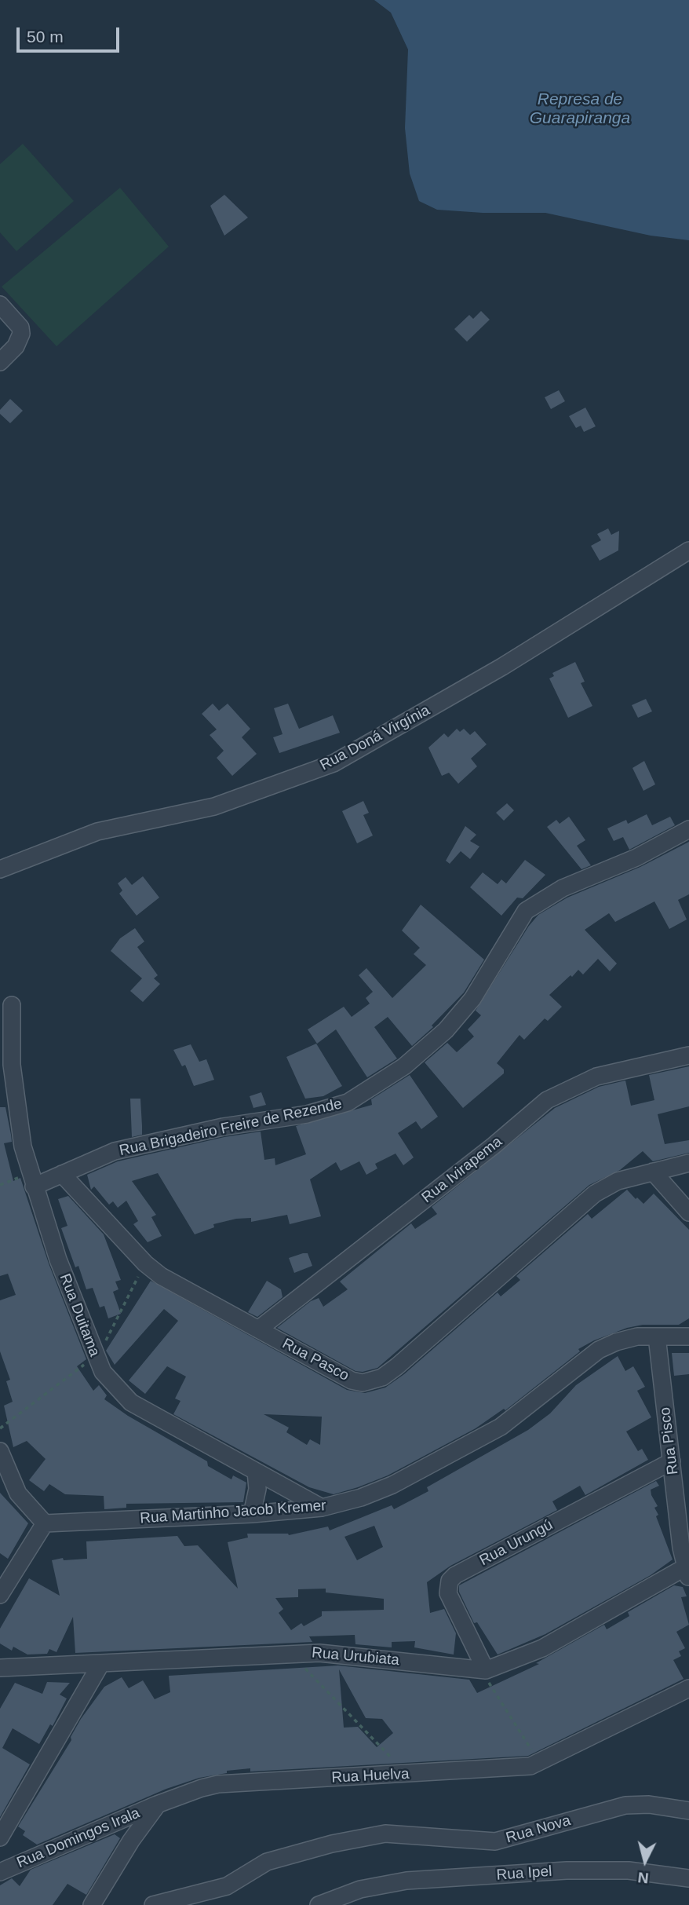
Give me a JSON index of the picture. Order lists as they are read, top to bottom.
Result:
{
  "streets": {
    "street": [
      "Rua Doná Virgínia",
      "Rua Brigadeiro Freire de Rezende",
      "Rua Ivirapema",
      "Rua Duitama",
      "Rua Pasco",
      "Rua Pisco",
      "Rua Martinho Jacob Kremer",
      "Rua Urungú",
      "Rua Urubiata",
      "Rua Huelva",
      "Rua Nova",
      "Rua Domingos Irala",
      "Rua Ipel"
    ]
  },
  "crossings": [
    ["Rua Brigadeiro Freire de Rezende", "Rua Duitama"],
    ["Rua Brigadeiro Freire de Rezende", "Rua Pasco"],
    ["Rua Ivirapema", "Rua Pasco"],
    ["Rua Duitama", "Rua Martinho Jacob Kremer"],
    ["Rua Pisco", "Rua Martinho Jacob Kremer"],
    ["Rua Pisco", "Rua Urungú"],
    ["Rua Pisco", "Rua Urubiata"],
    ["Rua Urungú", "Rua Urubiata"],
    ["Rua Huelva", "Rua Domingos Irala"]
  ],
  "water": ["Represa de Guarapiranga"],
  "scale_bar": "50 m",
  "north": "bottom"
}
